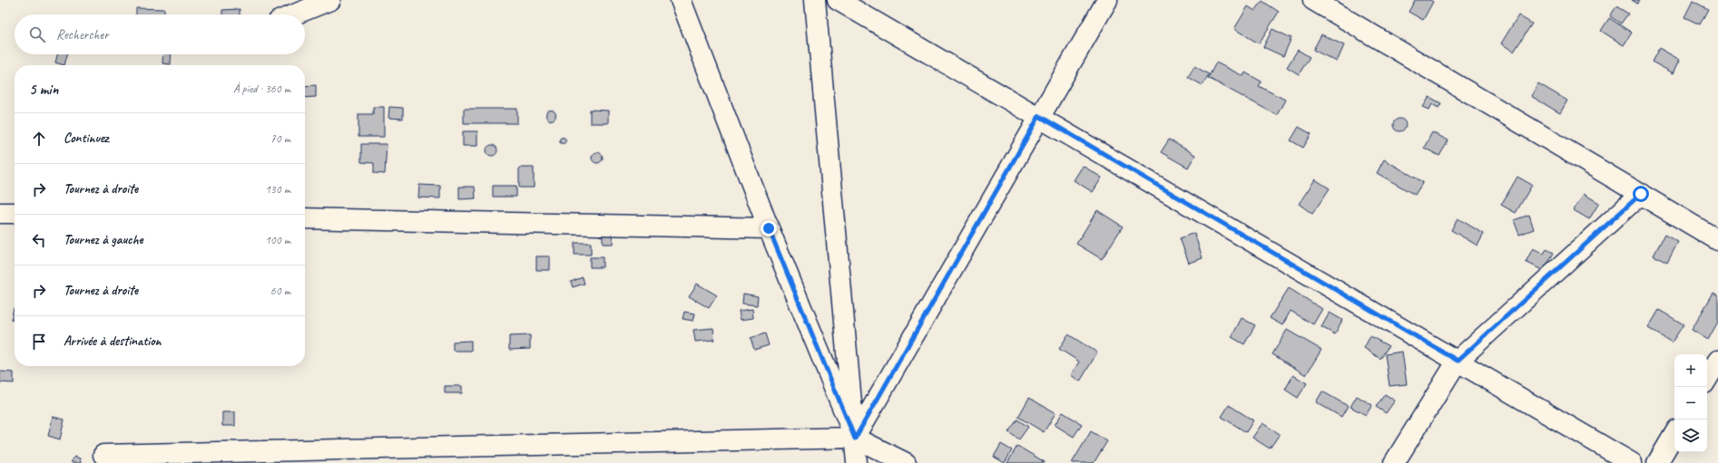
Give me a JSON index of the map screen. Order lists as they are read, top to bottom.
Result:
{
  "page": {
    "search": "Rechercher",
    "heading": ["5 min", "À pied · 360 m"],
    "list": [
      ["Continuez", "70 m"],
      ["Tournez à droite", "130 m"],
      ["Tournez à gauche", "100 m"],
      ["Tournez à droite", "60 m"],
      "Arrivée à destination"
    ],
    "map_buttons": ["+", "−"]
  }
}
